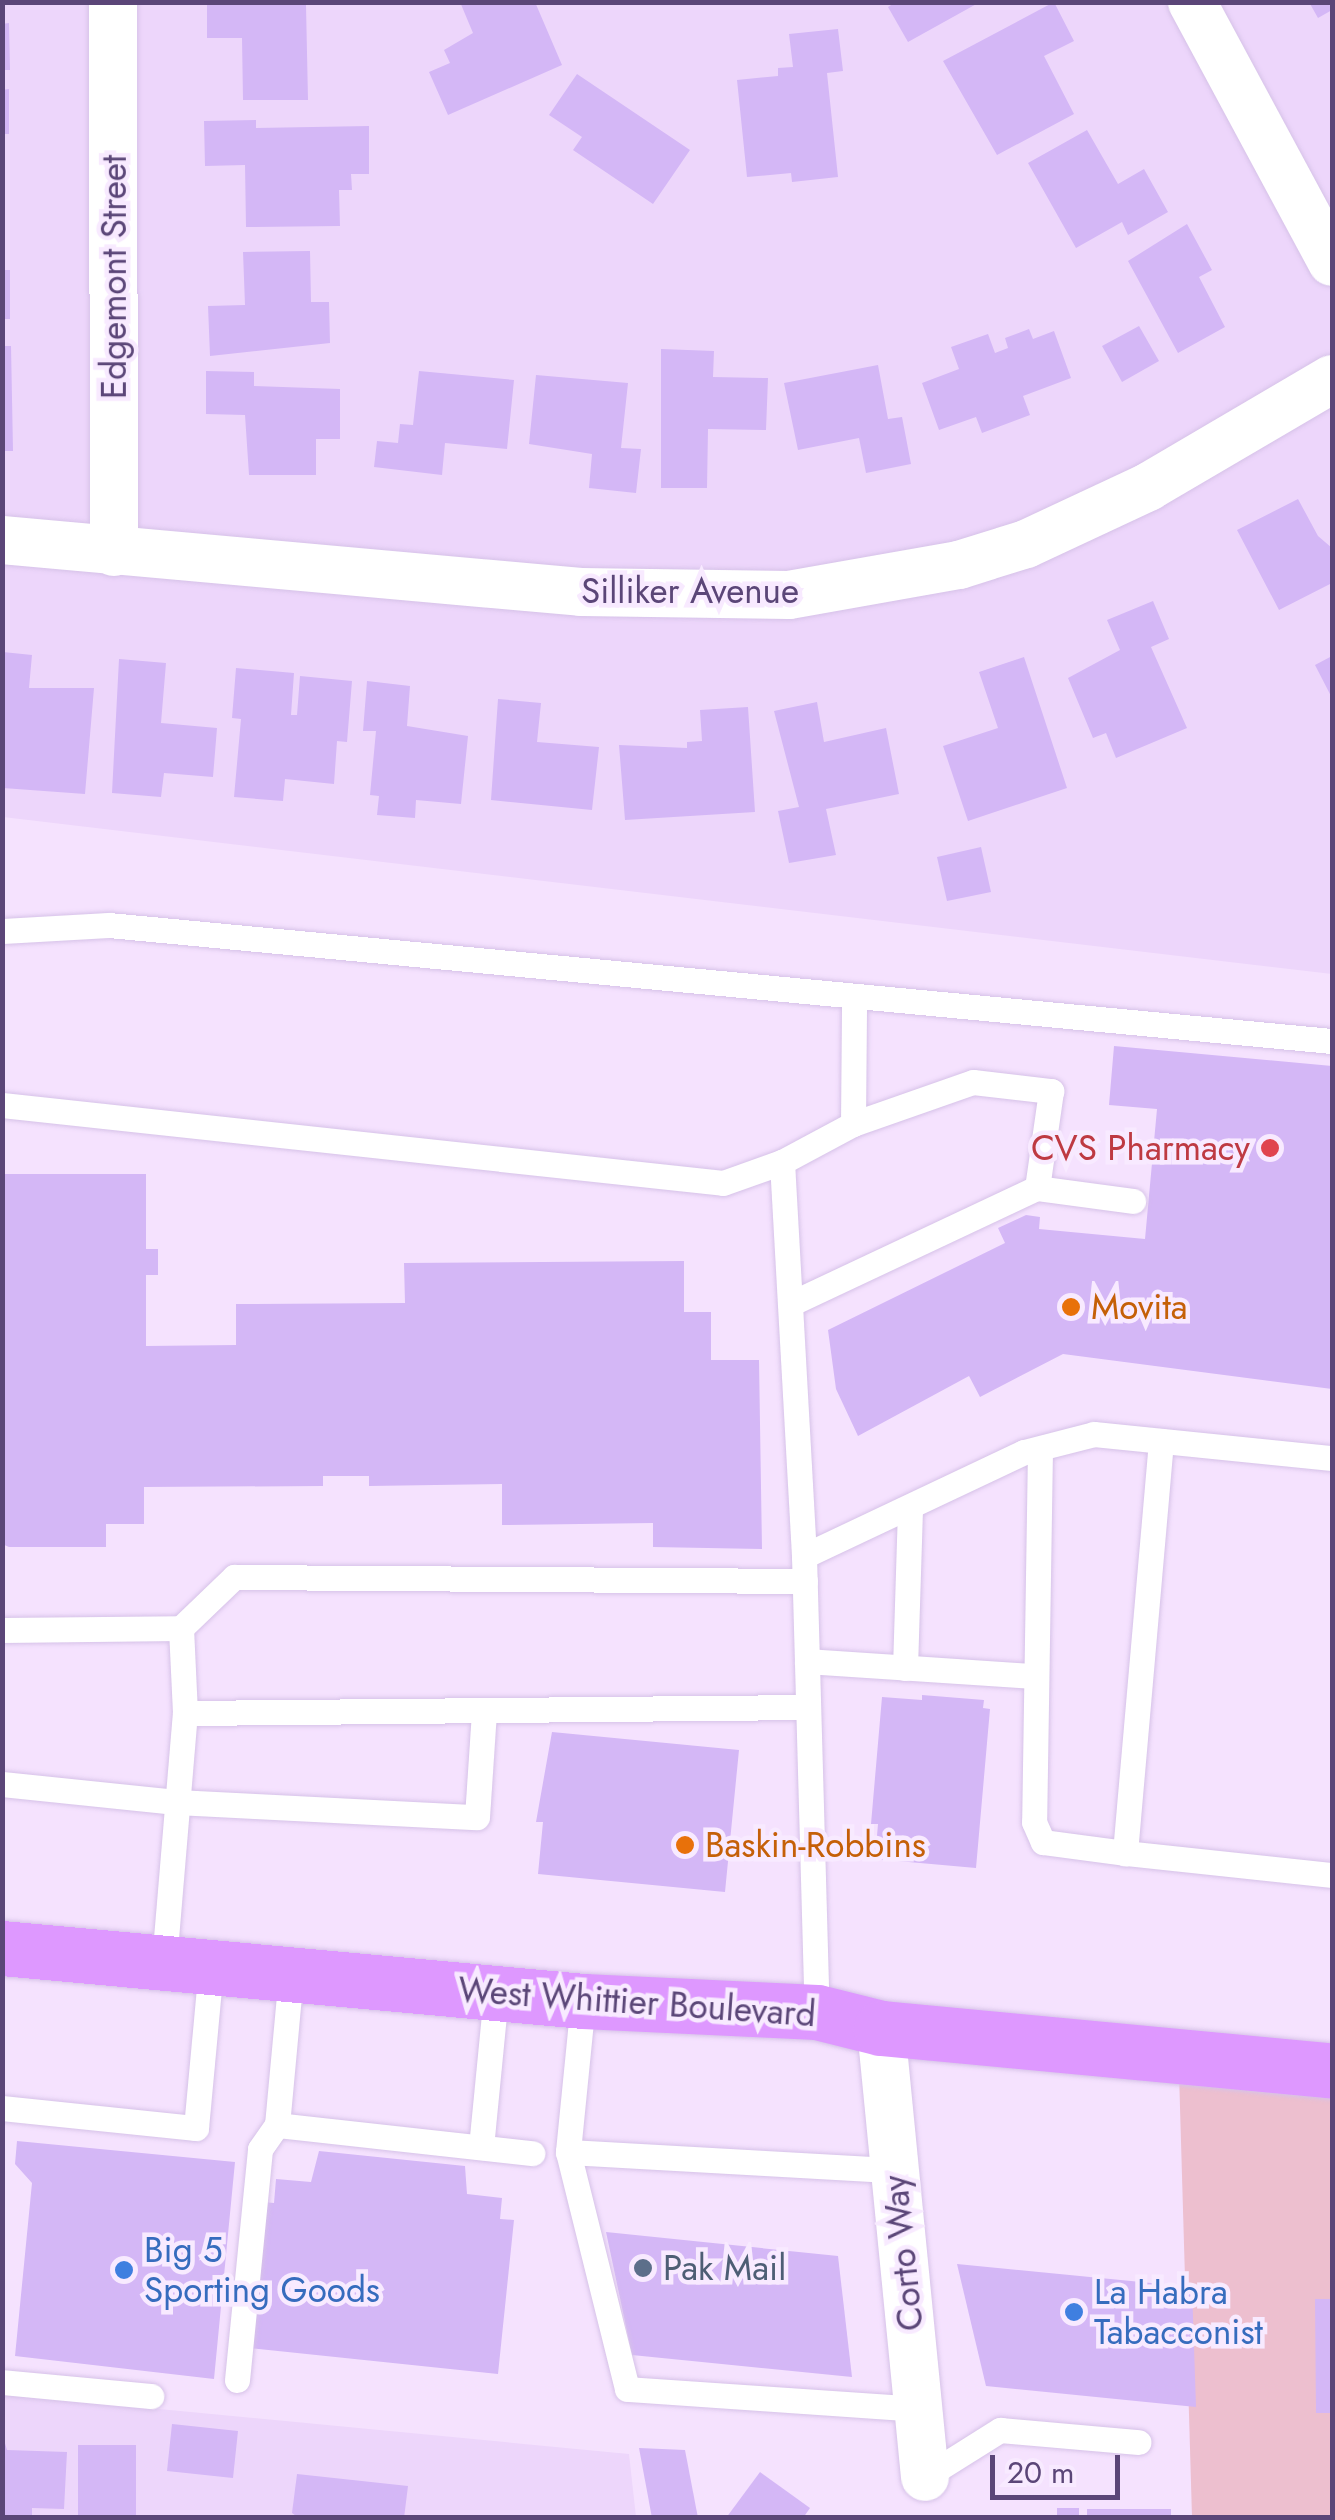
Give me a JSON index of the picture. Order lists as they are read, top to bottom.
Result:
{
  "streets": {
    "main road": ["West Whittier Boulevard"],
    "street": ["Edgemont Street", "Silliker Avenue", "Corto Way"]
  },
  "crossings": [
    ["Edgemont Street", "Silliker Avenue"],
    ["West Whittier Boulevard", "Corto Way"]
  ],
  "places": [
    "CVS Pharmacy",
    "Movita",
    "Baskin-Robbins",
    "Pak Mail",
    "Big 5 Sporting Goods",
    "La Habra Tabacconist"
  ],
  "scale_bar": "20 m"
}
